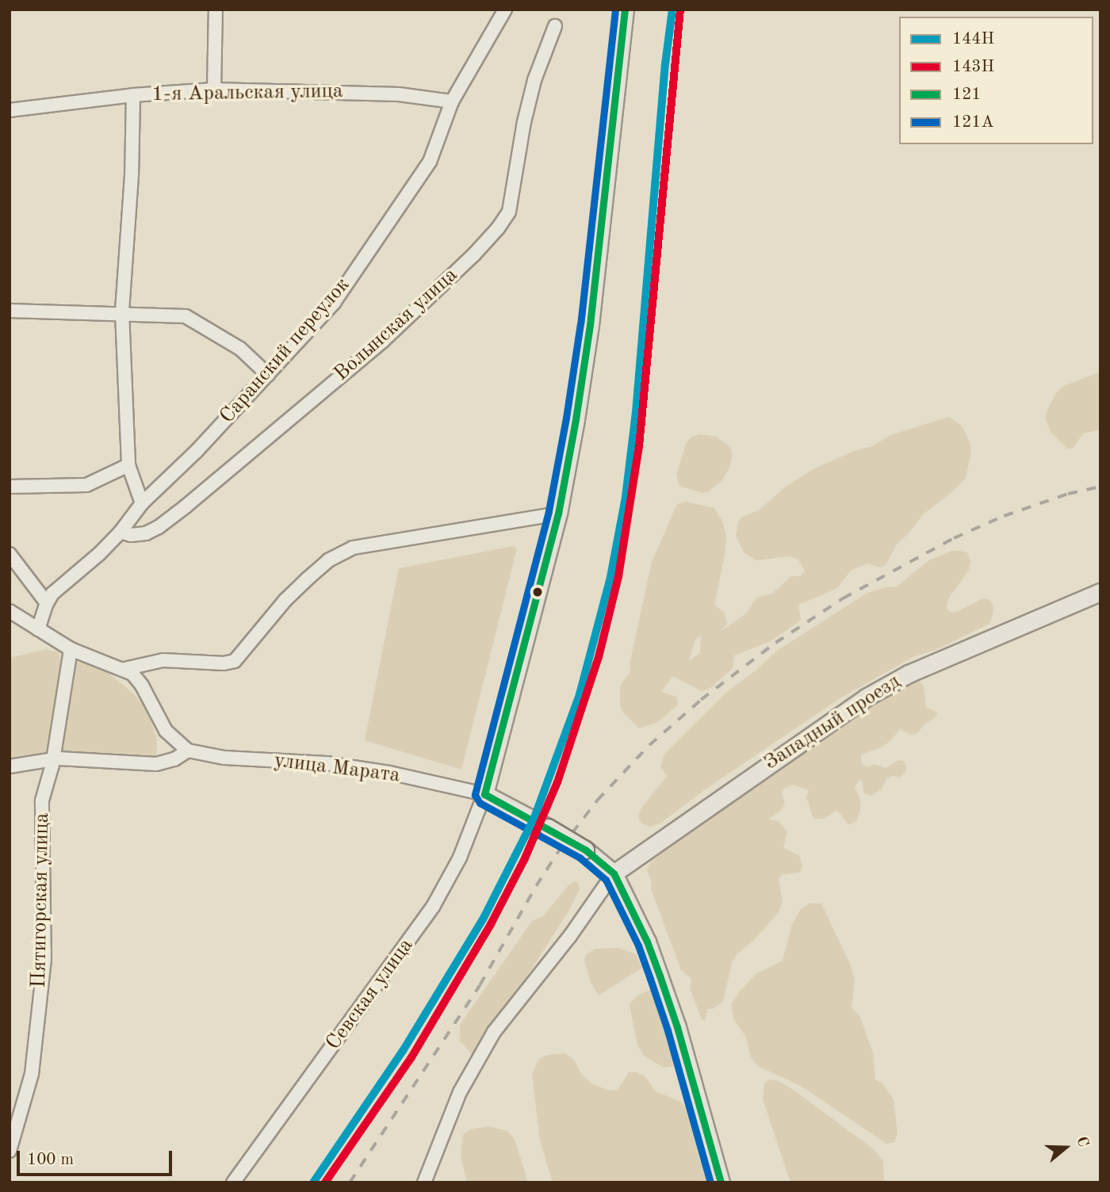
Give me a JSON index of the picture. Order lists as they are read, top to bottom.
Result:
{
  "streets": {
    "main road": ["Западный проезд"],
    "street": [
      "1-я Аральская улица",
      "Волынская улица",
      "Саранский переулок",
      "улица Марата",
      "Пятигорская улица",
      "Севская улица"
    ]
  },
  "crossings": [
    ["1-я Аральская улица", "Саранский переулок"],
    ["Волынская улица", "Саранский переулок"],
    ["улица Марата", "Севская улица"]
  ],
  "lines": [
    "transit line 144Н",
    "transit line 143Н",
    "transit line 121",
    "transit line 121А"
  ],
  "legend": [
    "144Н",
    "143Н",
    "121",
    "121А"
  ],
  "scale_bar": "100 m",
  "north": "right"
}
